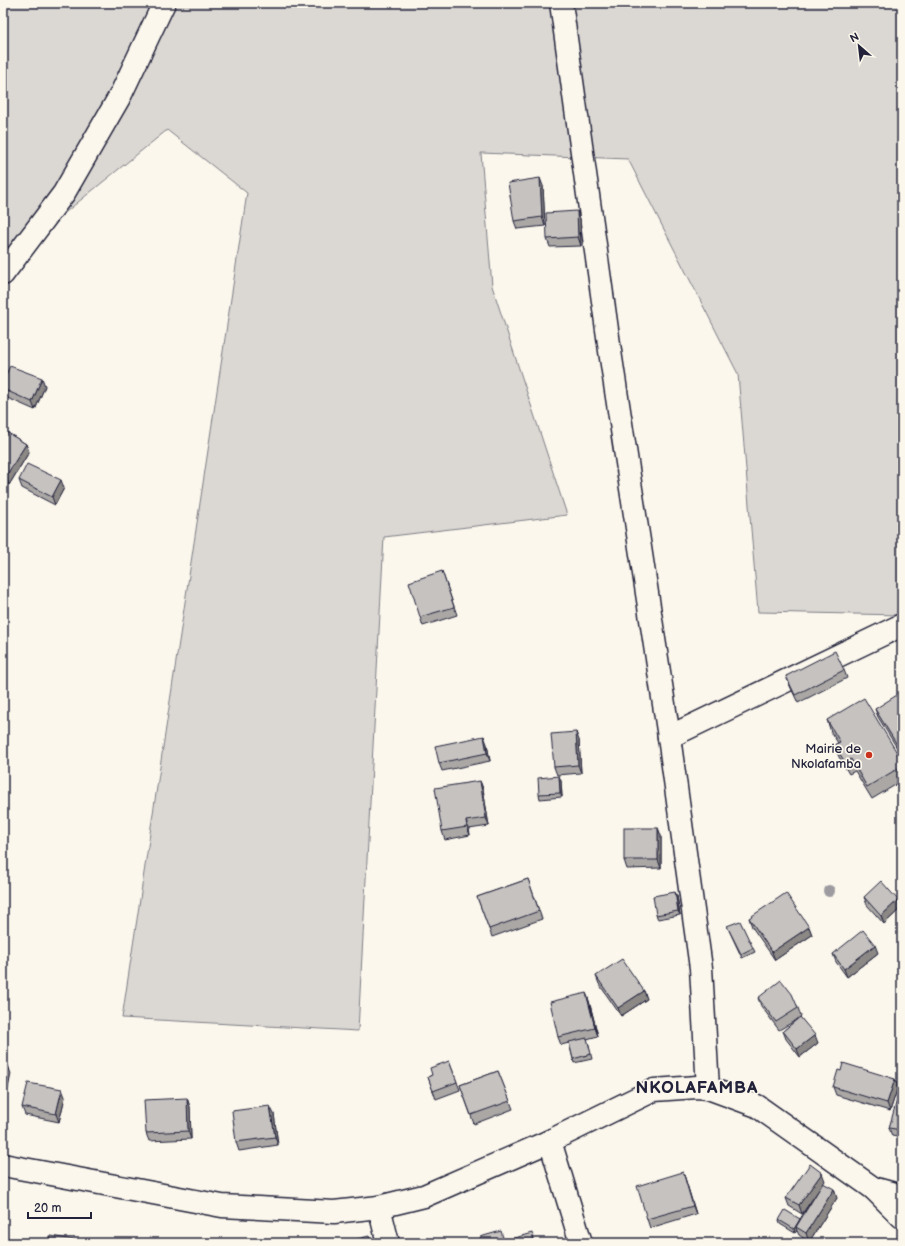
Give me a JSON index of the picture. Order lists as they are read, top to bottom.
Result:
{
  "districts": ["NKOLAFAMBA"],
  "places": ["Mairie de Nkolafamba"],
  "scale_bar": "20 m",
  "north": "top left"
}
